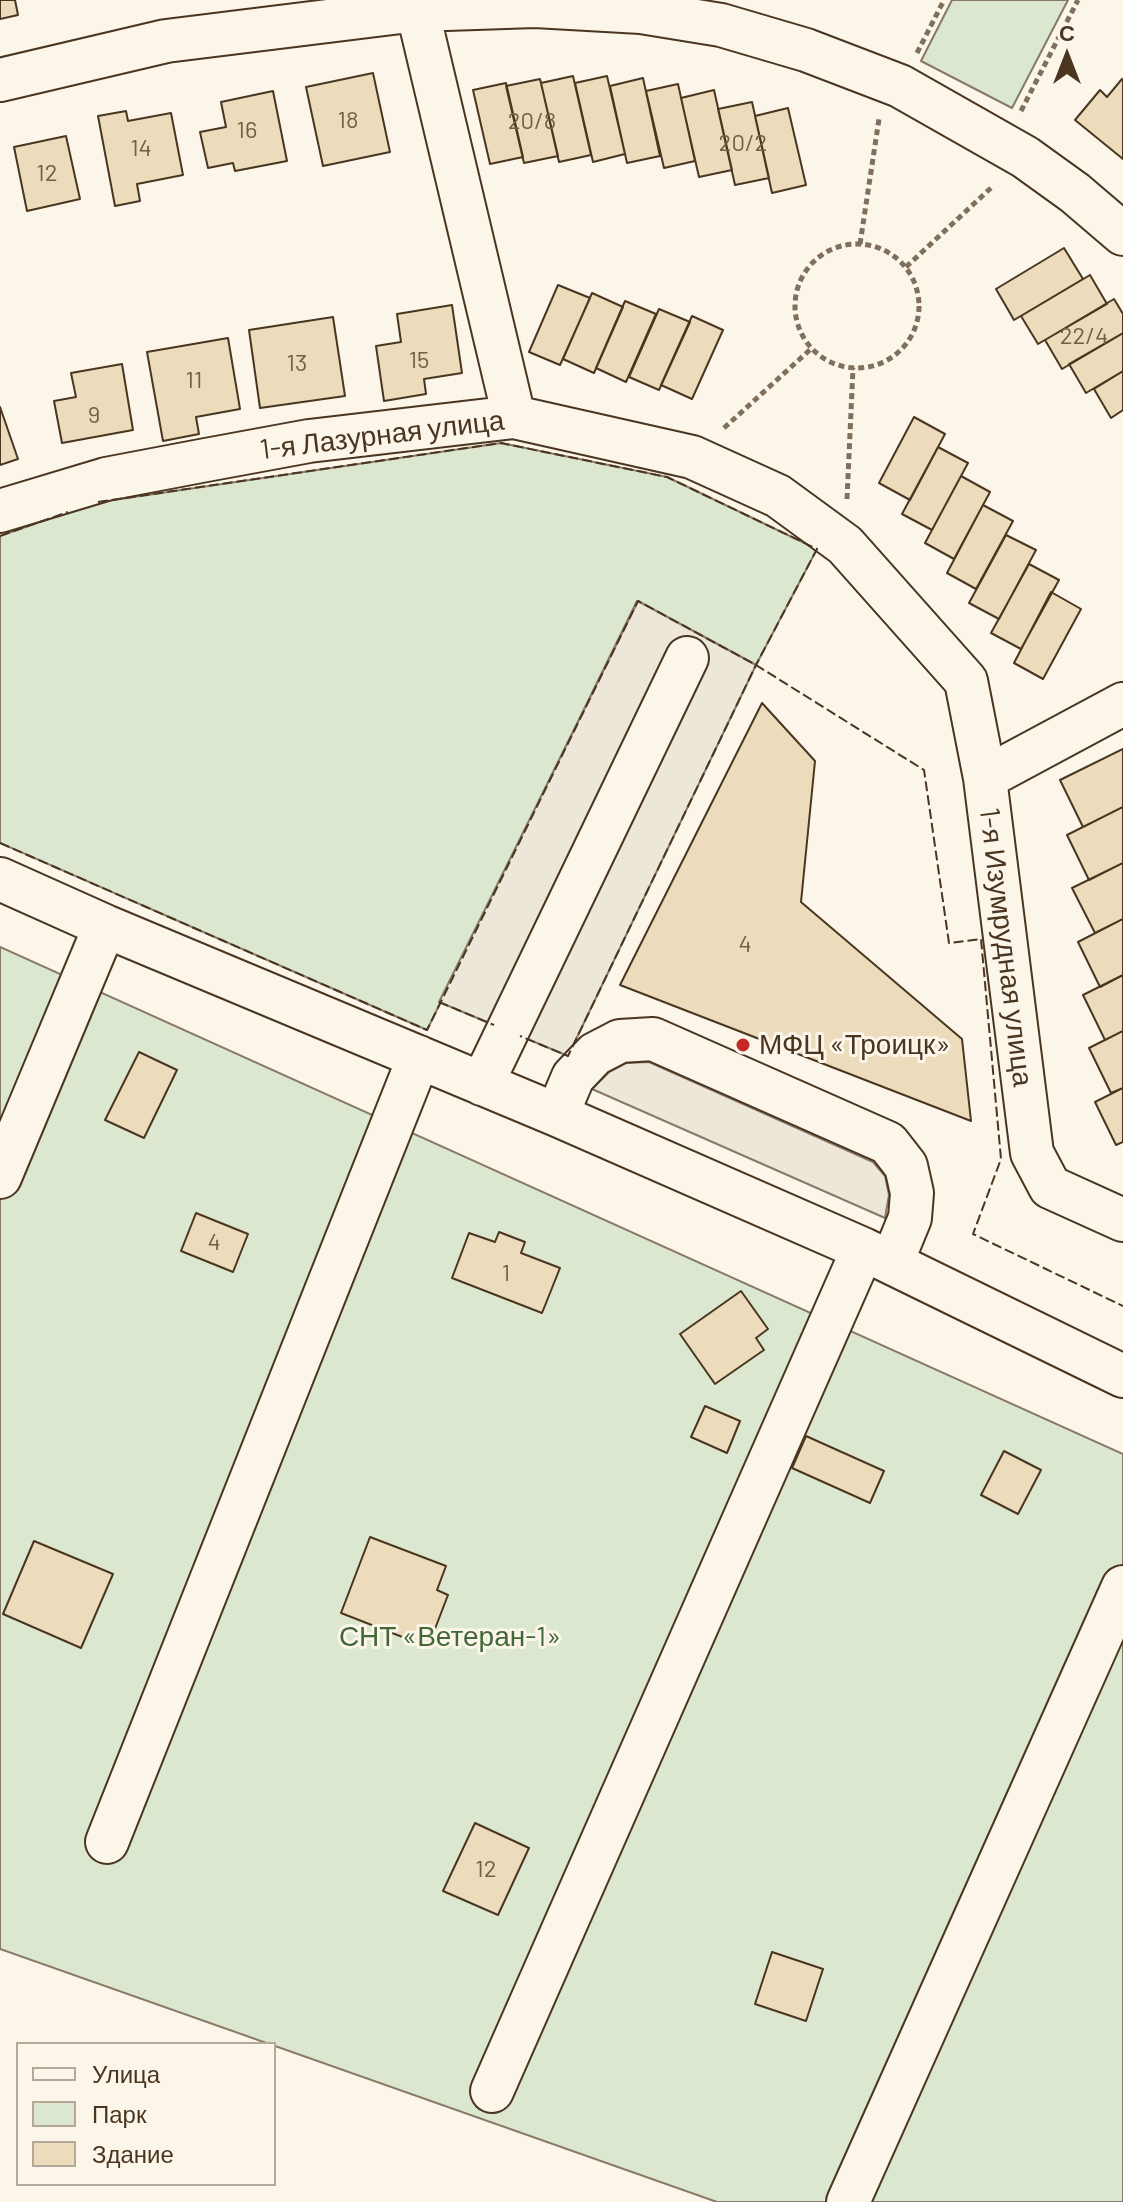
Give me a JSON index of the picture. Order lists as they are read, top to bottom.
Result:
{
  "streets": {
    "street": ["1-я Лазурная улица", "1-я Изумрудная улица"]
  },
  "crossings": [
    ["1-я Лазурная улица", "1-я Изумрудная улица"]
  ],
  "parks": ["СНТ «Ветеран-1»"],
  "places": ["МФЦ «Троицк»"],
  "house_numbers": [
    "18",
    "20/8",
    "16",
    "20/2",
    "14",
    "12",
    "22/4",
    "15",
    "13",
    "11",
    "9",
    "4",
    "4",
    "1",
    "12"
  ],
  "legend": ["Улица", "Парк", "Здание"],
  "north": "top"
}
